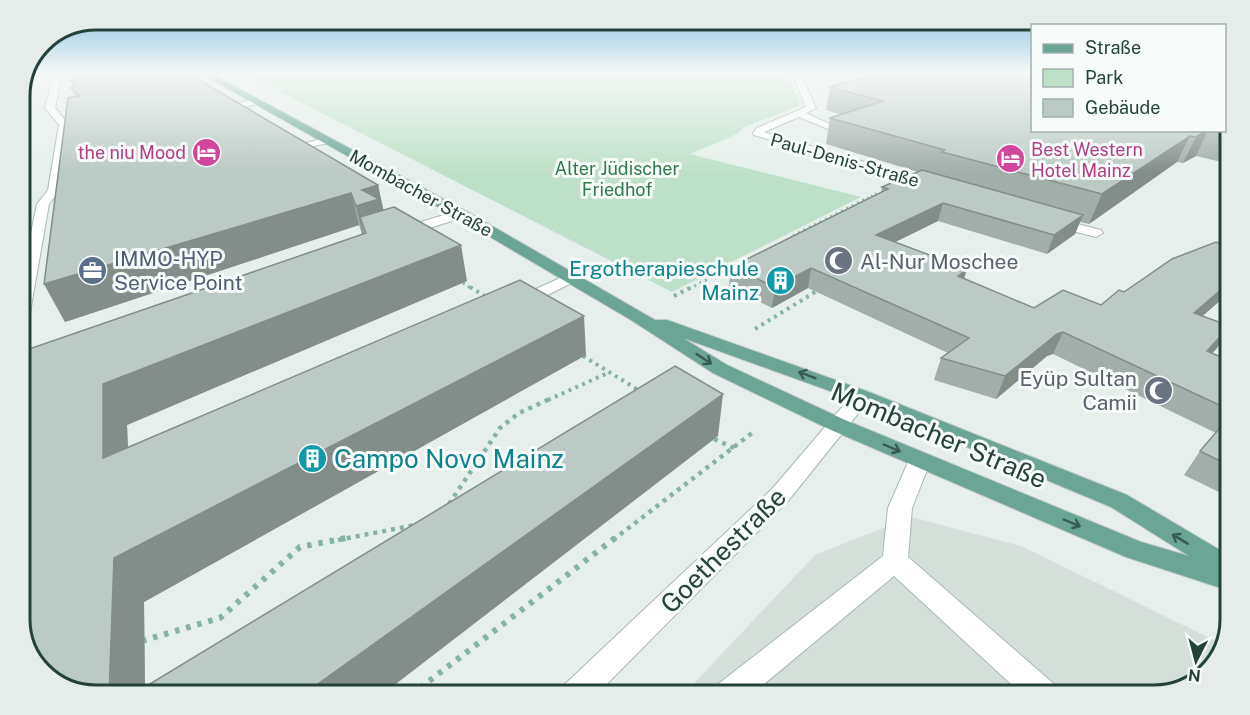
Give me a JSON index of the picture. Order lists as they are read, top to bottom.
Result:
{
  "streets": {
    "main road": ["Mombacher Straße"],
    "street": ["Paul-Denis-Straße", "Goethestraße"]
  },
  "crossings": [
    ["Mombacher Straße", "Goethestraße"]
  ],
  "parks": ["Alter Jüdischer Friedhof"],
  "places": {
    "hotel": ["the niu Mood", "Best Western Hotel Mainz"],
    "mosque": ["Al-Nur Moschee", "Eyüp Sultan Camii"],
    "office": ["IMMO-HYP Service Point"],
    "building": ["Ergotherapieschule Mainz", "Campo Novo Mainz"]
  },
  "legend": ["Straße", "Park", "Gebäude"],
  "north": "bottom"
}
